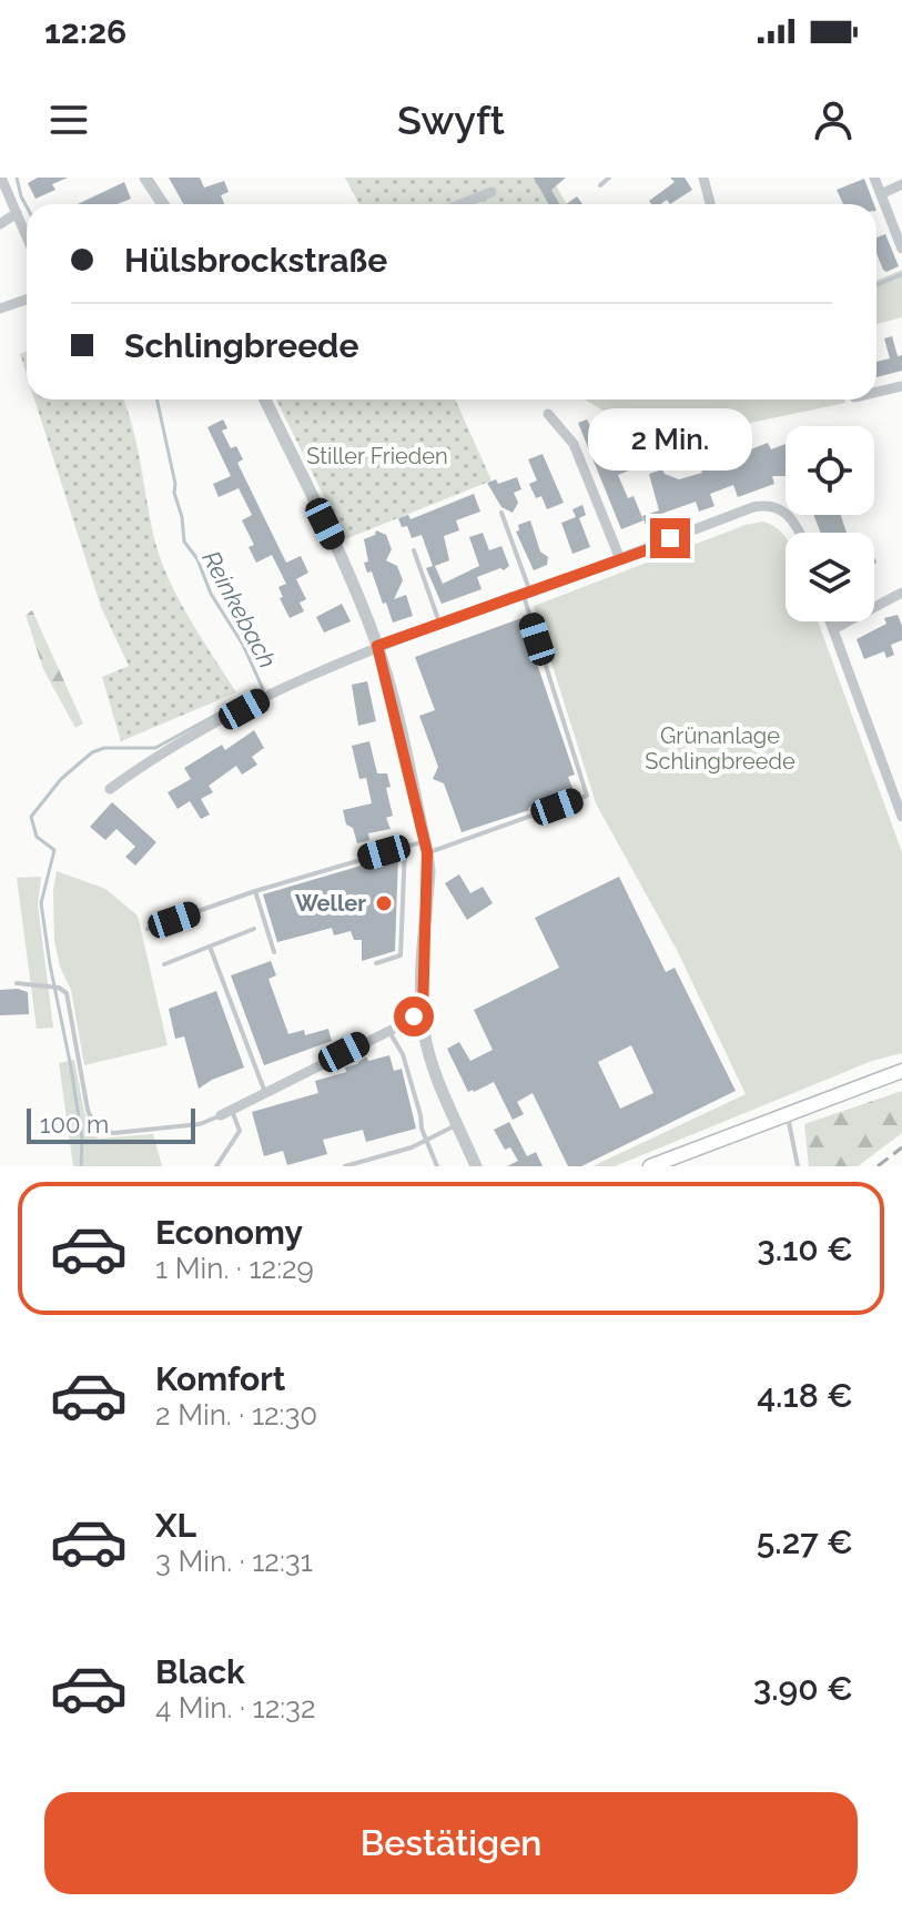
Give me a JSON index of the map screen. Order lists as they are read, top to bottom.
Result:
{
  "water": ["Reinkebach"],
  "parks": ["Stiller Frieden", "Grünanlage Schlingbreede"],
  "places": ["Weller"],
  "scale_bar": "100 m",
  "page": {
    "status": "12:26",
    "header": "Swyft",
    "banner": ["Hülsbrockstraße", "Schlingbreede"],
    "bubble": "2 Min.",
    "scale": "100 m",
    "list": [
      {
        "name": "Economy",
        "note": "1 Min. · 12:29",
        "value": "3.10 €"
      },
      {
        "name": "Komfort",
        "note": "2 Min. · 12:30",
        "value": "4.18 €"
      },
      {
        "name": "XL",
        "note": "3 Min. · 12:31",
        "value": "5.27 €"
      },
      {
        "name": "Black",
        "note": "4 Min. · 12:32",
        "value": "3.90 €"
      }
    ],
    "buttons": "Bestätigen"
  }
}
